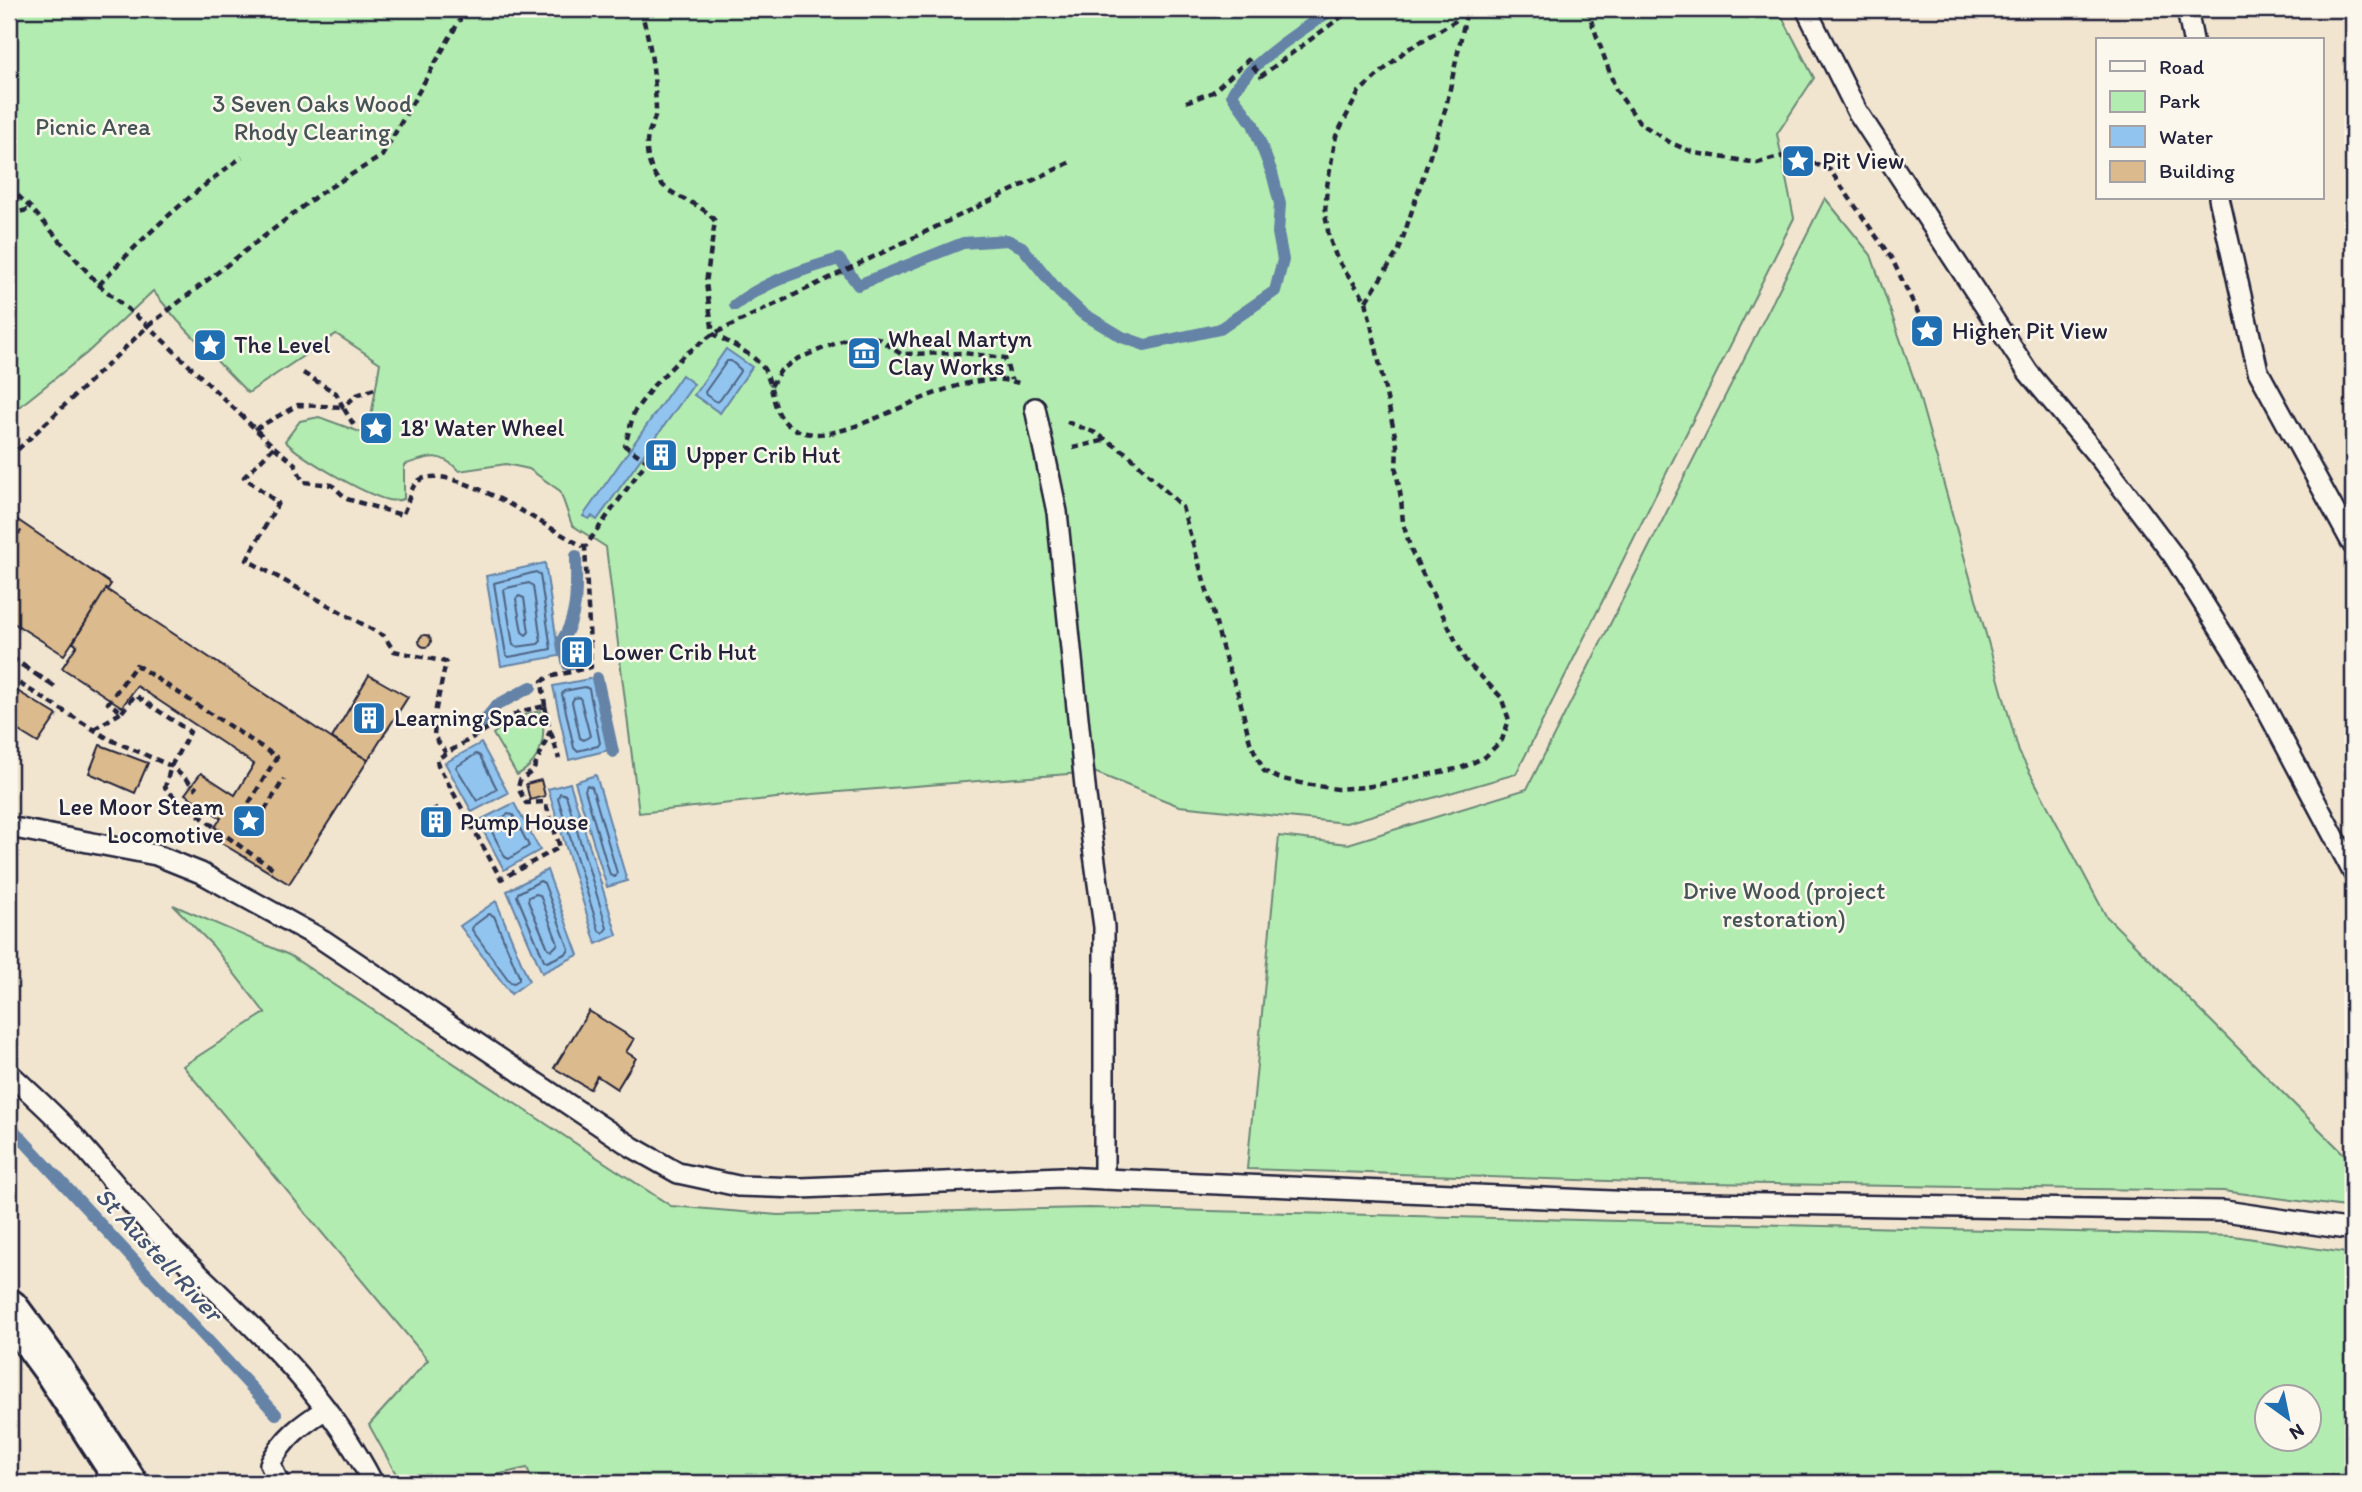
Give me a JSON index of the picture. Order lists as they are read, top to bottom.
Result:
{
  "water": ["St Austell River"],
  "parks": ["3 Seven Oaks Wood Rhody Clearing", "Picnic Area", "Drive Wood (project restoration)"],
  "places": {
    "place": [
      "Pit View",
      "Higher Pit View",
      "The Level",
      "18' Water Wheel",
      "Lee Moor Steam Locomotive"
    ],
    "museum": ["Wheal Martyn Clay Works"],
    "building": [
      "Upper Crib Hut",
      "Lower Crib Hut",
      "Learning Space",
      "Pump House"
    ]
  },
  "legend": [
    "Road",
    "Park",
    "Water",
    "Building"
  ],
  "north": "bottom right"
}
